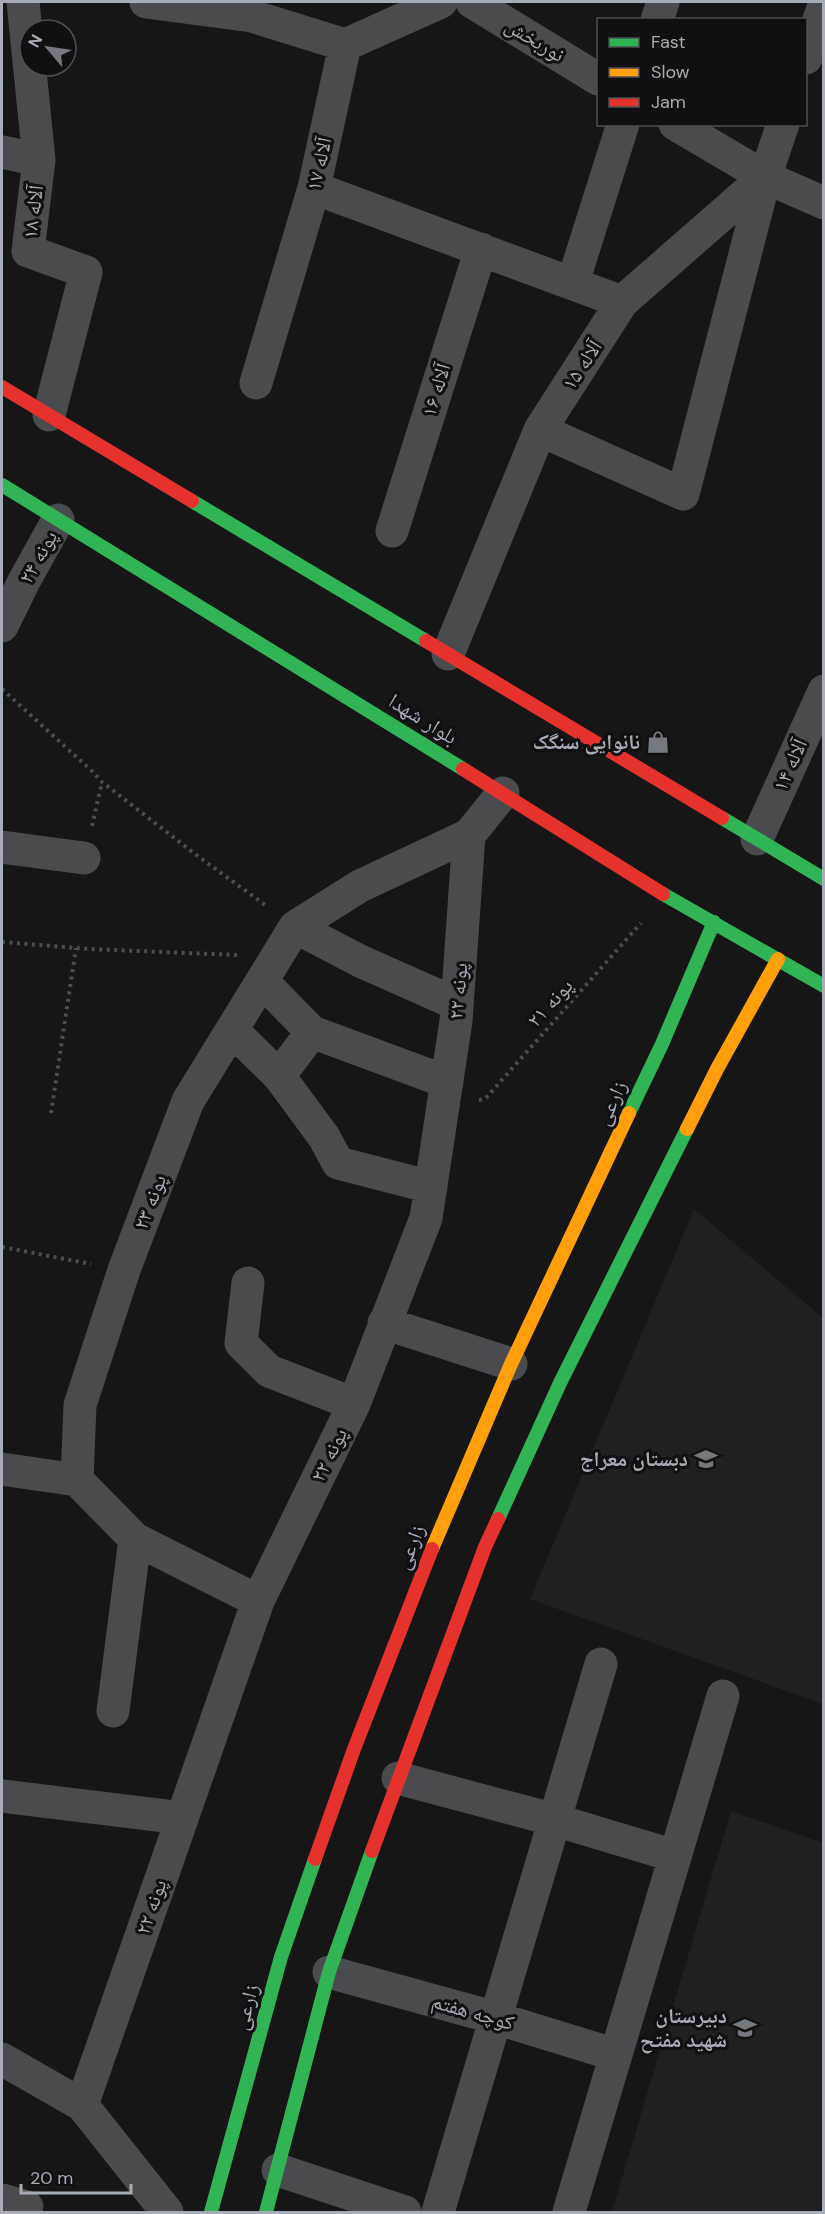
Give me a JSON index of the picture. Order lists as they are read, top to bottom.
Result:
{
  "streets": {
    "main road": ["بلوار شهدا", "زارعی"],
    "street": [
      "نوربخش",
      "آلاله ۱۷",
      "آلاله ۱۸",
      "آلاله ۱۵",
      "آلاله ۱۶",
      "پونه ۲۴",
      "آلاله ۱۴",
      "پونه ۲۲",
      "پونه ۲۳",
      "کوچه هفتم"
    ],
    "path": ["پونه ۲۱"]
  },
  "crossings": [
    ["پونه ۲۴", "بلوار شهدا"],
    ["بلوار شهدا", "پونه ۲۱"],
    ["بلوار شهدا", "زارعی"],
    ["پونه ۲۲", "پونه ۲۱"],
    ["پونه ۲۲", "پونه ۲۳"]
  ],
  "places": {
    "shop": ["نانوایی سنگک"],
    "school or university": ["دبستان معراج", "دبیرستان شهید مفتح"]
  },
  "legend": ["Fast", "Slow", "Jam"],
  "scale_bar": "20 m",
  "north": "top left"
}
